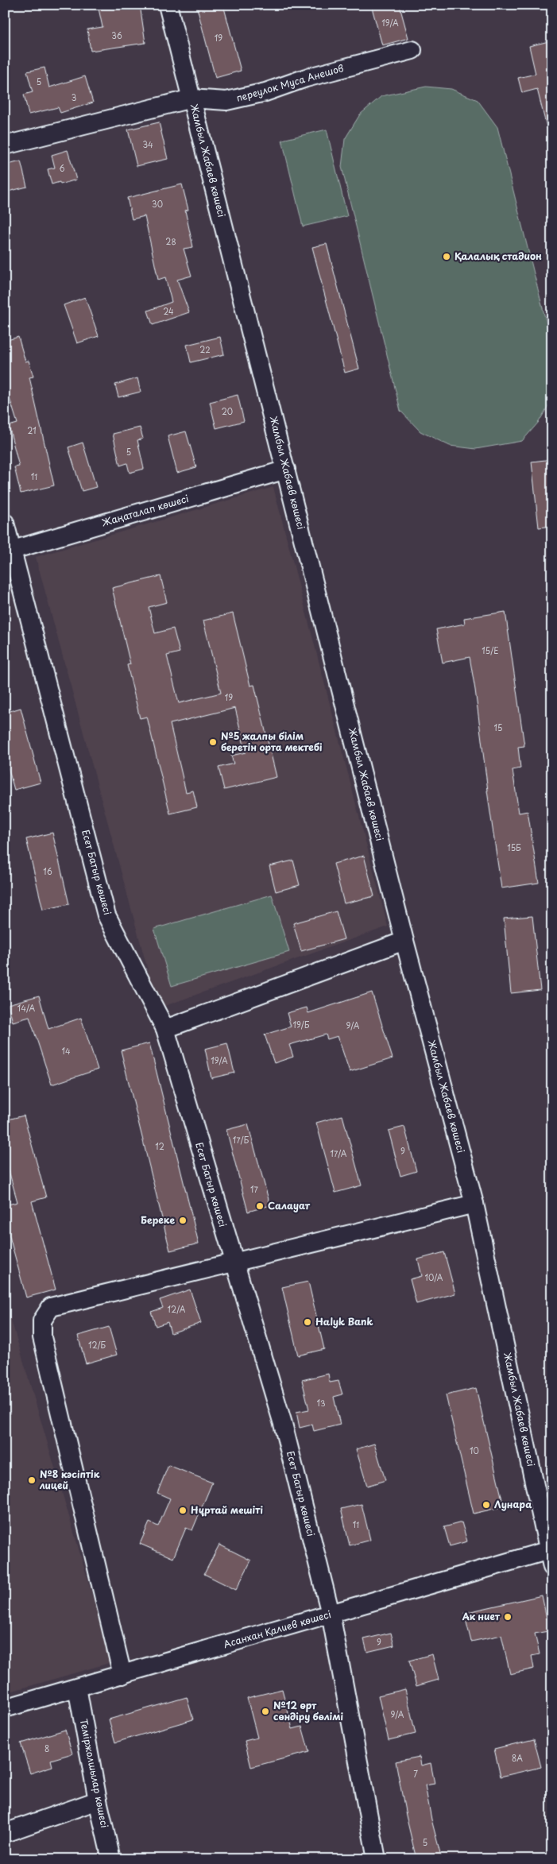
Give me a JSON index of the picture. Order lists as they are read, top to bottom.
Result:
{
  "streets": {
    "street": [
      "переулок Муса Анешов",
      "Жамбыл Жабаев көшесі",
      "Жаңаталап көшесі",
      "Есет Батыр көшесі",
      "Асанхан Қалиев көшесі",
      "Теміржолшылар көшесі"
    ]
  },
  "crossings": [
    ["переулок Муса Анешов", "Жамбыл Жабаев көшесі"],
    ["Жамбыл Жабаев көшесі", "Жаңаталап көшесі"],
    ["Жамбыл Жабаев көшесі", "Асанхан Қалиев көшесі"],
    ["Жаңаталап көшесі", "Есет Батыр көшесі"],
    ["Есет Батыр көшесі", "Асанхан Қалиев көшесі"],
    ["Асанхан Қалиев көшесі", "Теміржолшылар көшесі"]
  ],
  "places": [
    "Қалалық стадион",
    "№5 жалпы білім беретін орта мектебі",
    "Салауат",
    "Береке",
    "Halyk Bank",
    "№8 кәсіптік лицей",
    "Лунара",
    "Нұртай мешіті",
    "Ак ниет",
    "№12 өрт сөндіру бөлімі"
  ],
  "house_numbers": [
    "19/А",
    "36",
    "19",
    "5",
    "3",
    "34",
    "6",
    "30",
    "28",
    "24",
    "22",
    "20",
    "21",
    "5",
    "11",
    "15/Е",
    "19",
    "15",
    "15Б",
    "16",
    "14/А",
    "19/Б",
    "9/А",
    "14",
    "19/А",
    "17/Б",
    "12",
    "9",
    "17/А",
    "17",
    "10/А",
    "12/А",
    "12/Б",
    "13",
    "10",
    "11",
    "9",
    "9/А",
    "8",
    "8А",
    "7",
    "5"
  ]
}
